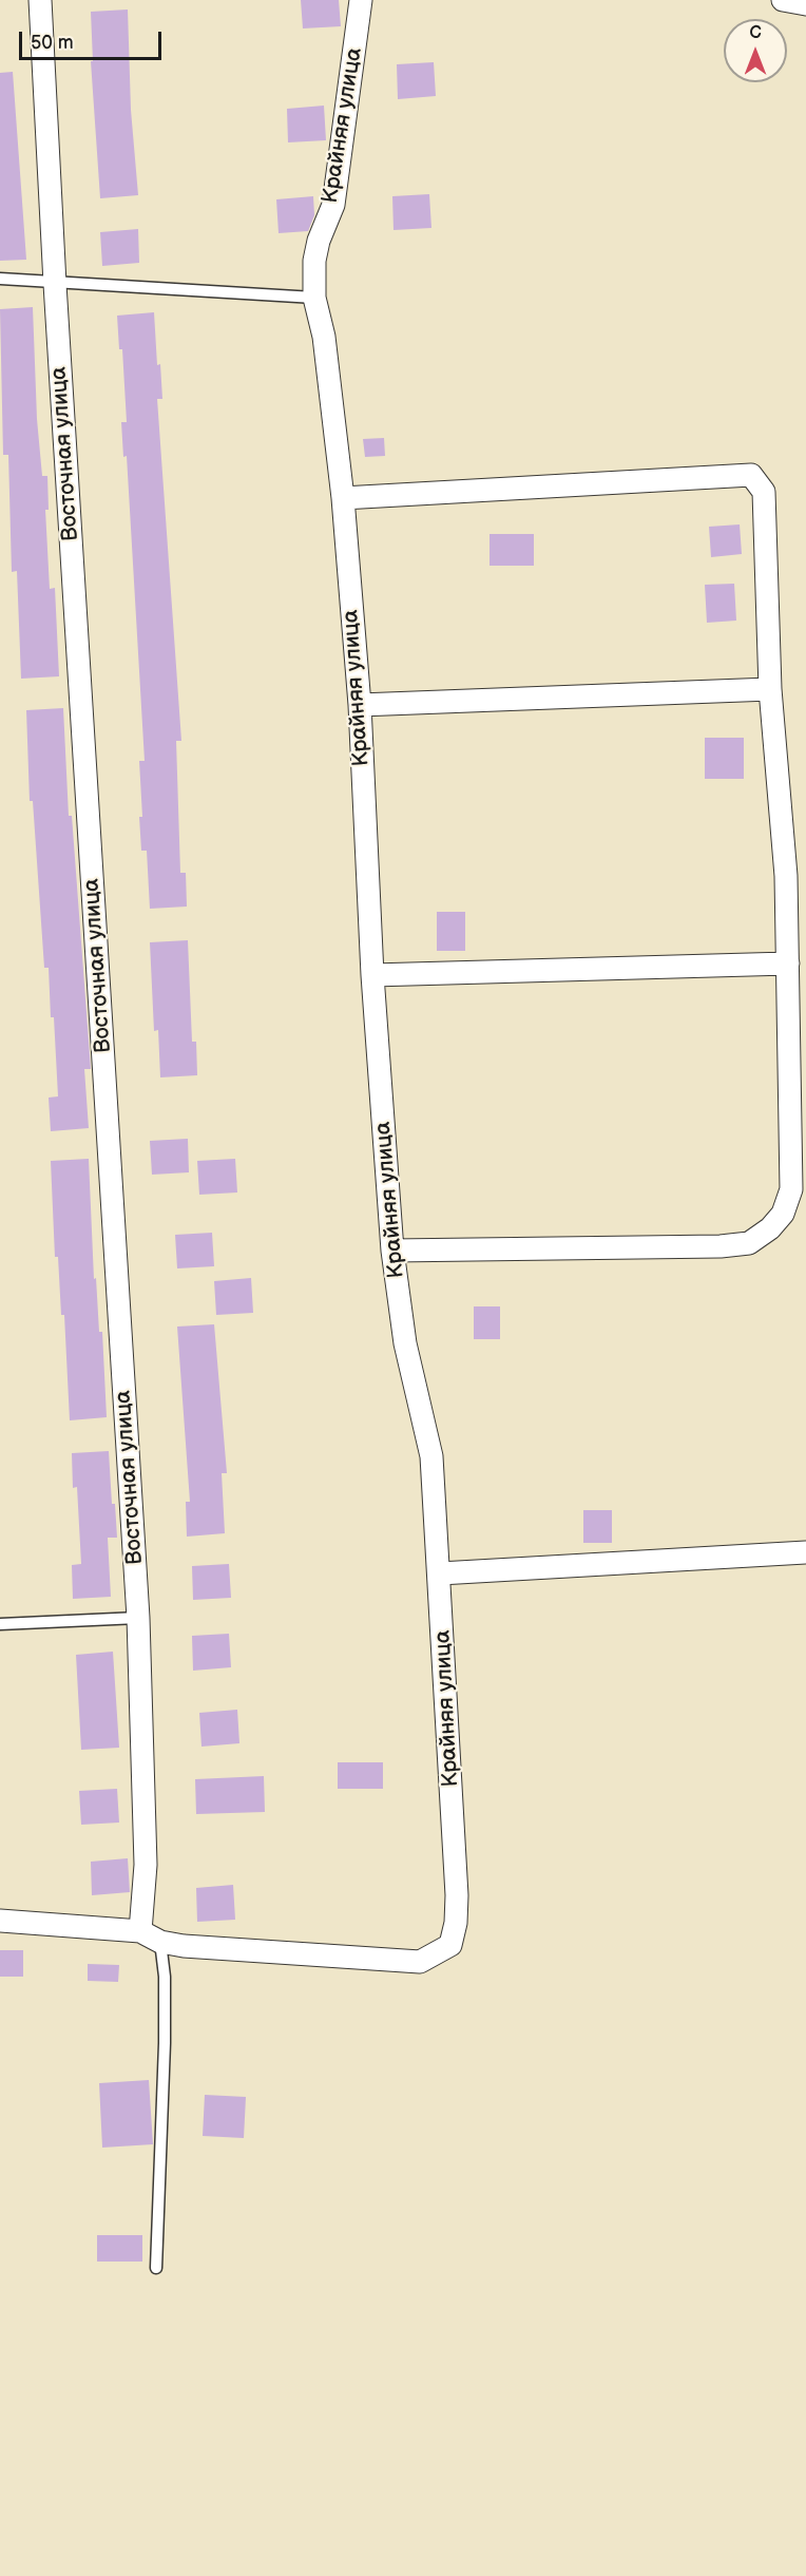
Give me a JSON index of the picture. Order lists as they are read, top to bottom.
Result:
{
  "streets": {
    "street": ["Крайняя улица", "Восточная улица"]
  },
  "crossings": [
    ["Крайняя улица", "Восточная улица"]
  ],
  "scale_bar": "50 m",
  "north": "top"
}
